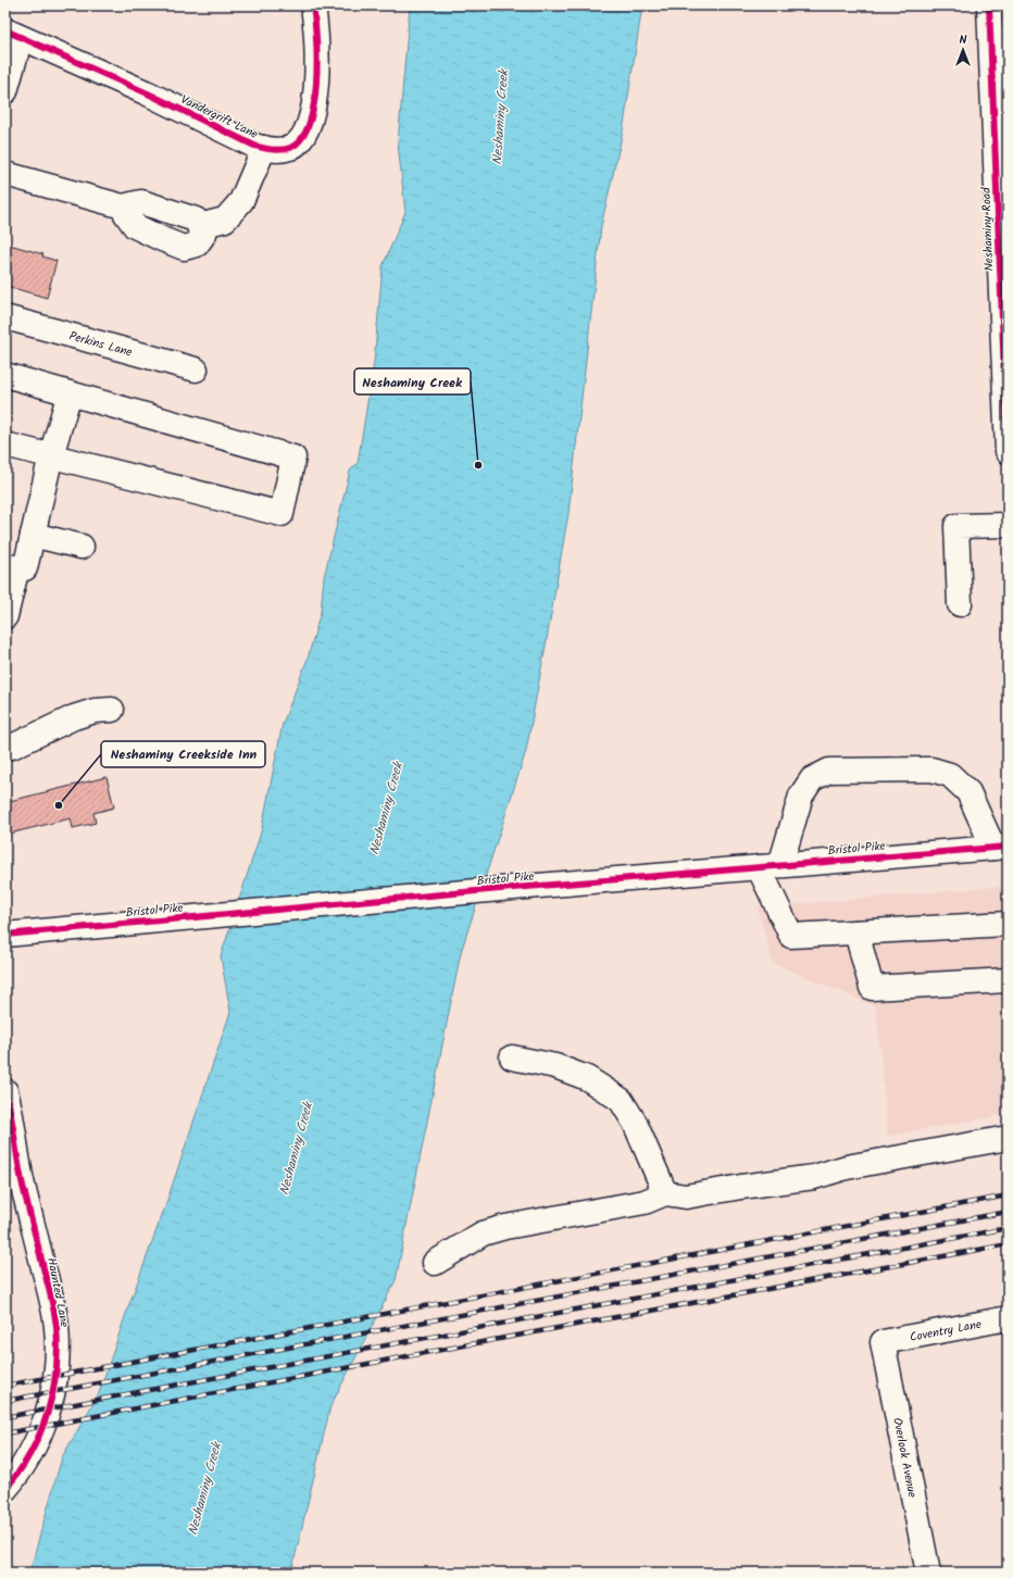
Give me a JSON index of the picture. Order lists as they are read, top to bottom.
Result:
{
  "streets": {
    "street": [
      "Vandergrift Lane",
      "Neshaminy Road",
      "Perkins Lane",
      "Bristol Pike",
      "Haunted Lane",
      "Coventry Lane",
      "Overlook Avenue"
    ]
  },
  "crossings": [
    ["Coventry Lane", "Overlook Avenue"]
  ],
  "water": ["Neshaminy Creek"],
  "places": ["Neshaminy Creek", "Neshaminy Creekside Inn"],
  "north": "top"
}
